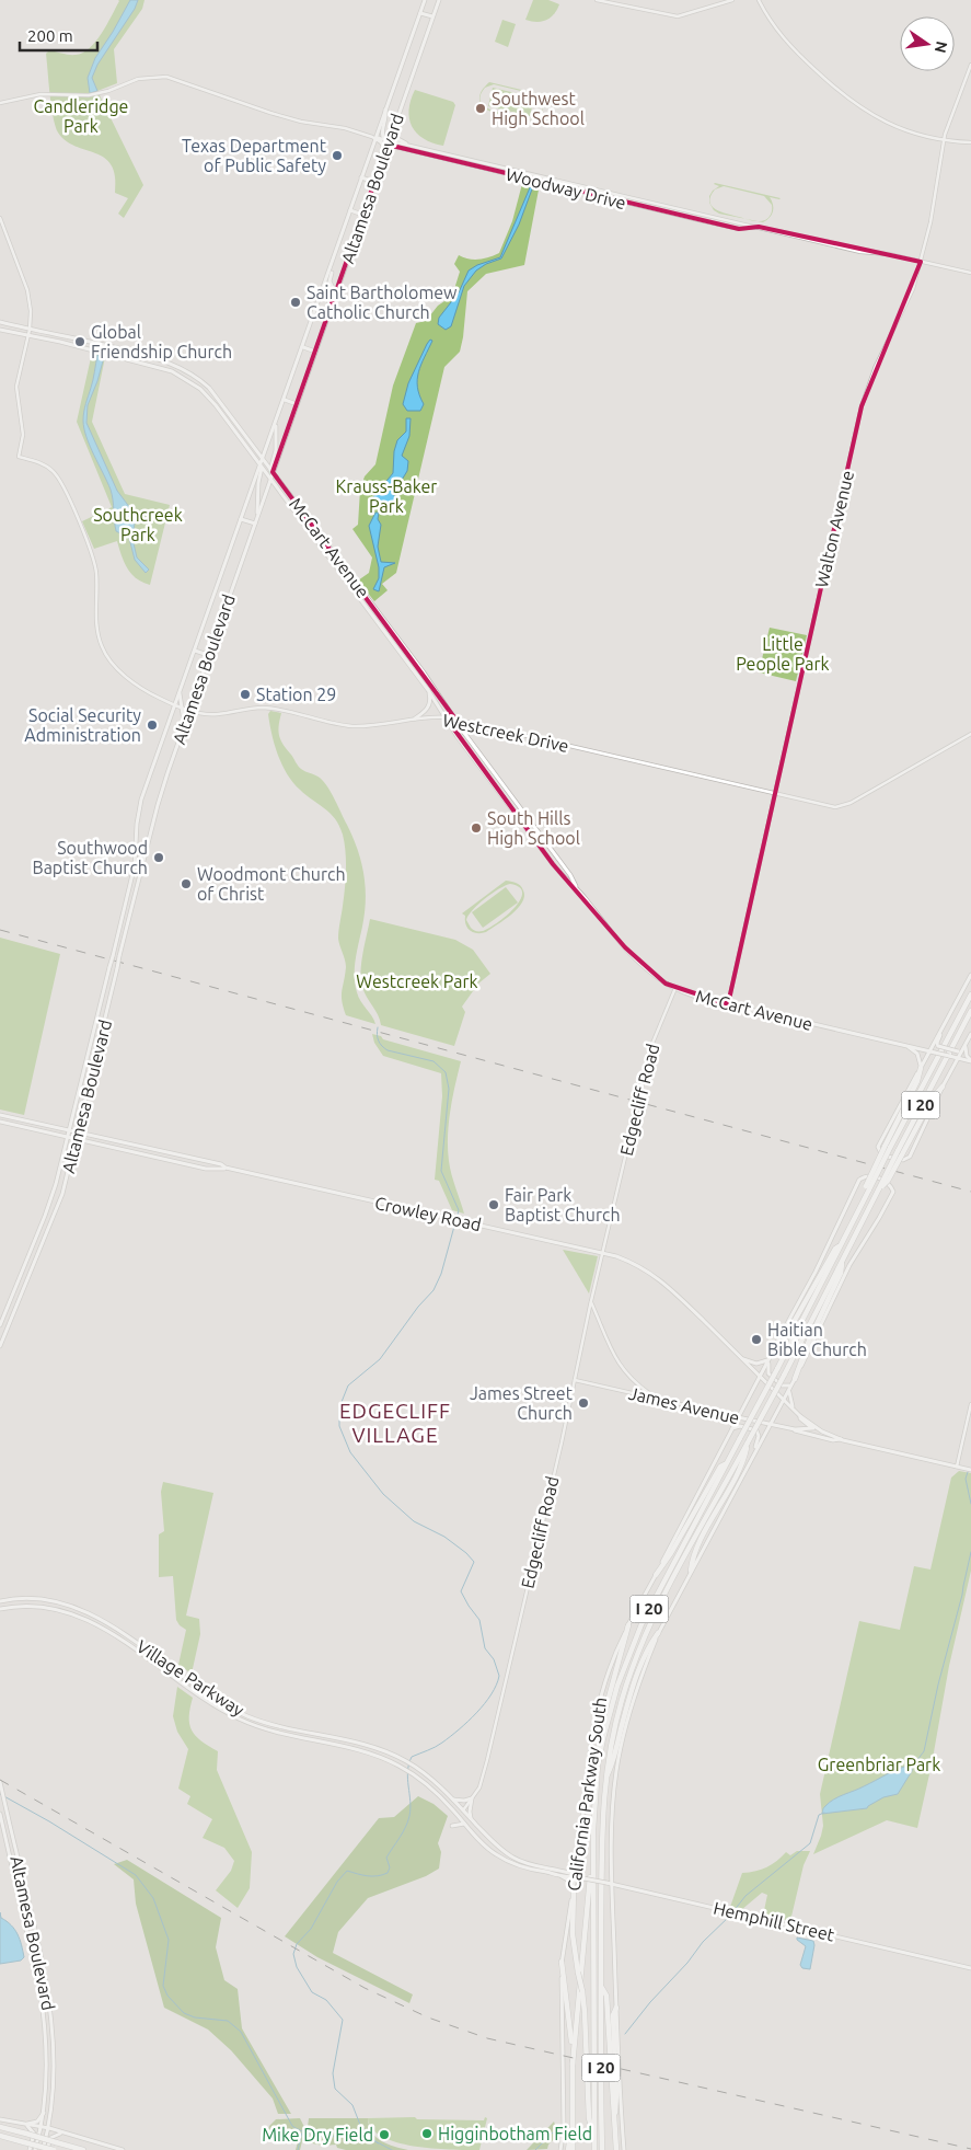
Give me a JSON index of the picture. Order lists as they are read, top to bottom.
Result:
{
  "streets": {
    "highway": ["I 20"],
    "main road": [
      "Altamesa Boulevard",
      "McCart Avenue",
      "Crowley Road",
      "James Avenue",
      "Village Parkway",
      "California Parkway South",
      "Hemphill Street"
    ],
    "street": [
      "Woodway Drive",
      "Walton Avenue",
      "Westcreek Drive",
      "Edgecliff Road"
    ]
  },
  "crossings": [
    ["Altamesa Boulevard", "Woodway Drive"],
    ["Altamesa Boulevard", "McCart Avenue"],
    ["Altamesa Boulevard", "Westcreek Drive"],
    ["Altamesa Boulevard", "Crowley Road"],
    ["Woodway Drive", "Walton Avenue"],
    ["Walton Avenue", "McCart Avenue"],
    ["Walton Avenue", "Westcreek Drive"],
    ["McCart Avenue", "Westcreek Drive"],
    ["McCart Avenue", "Edgecliff Road"],
    ["Edgecliff Road", "Crowley Road"],
    ["Edgecliff Road", "James Avenue"],
    ["Edgecliff Road", "Village Parkway"],
    ["Crowley Road", "James Avenue"],
    ["Crowley Road", "California Parkway South"],
    ["James Avenue", "California Parkway South"],
    ["California Parkway South", "Hemphill Street"]
  ],
  "districts": ["EDGECLIFF VILLAGE"],
  "parks": [
    "Candleridge Park",
    "Krauss-Baker Park",
    "Southcreek Park",
    "Little People Park",
    "Westcreek Park",
    "Greenbriar Park"
  ],
  "places": [
    "Southwest High School",
    "Texas Department of Public Safety",
    "Saint Bartholomew Catholic Church",
    "Global Friendship Church",
    "Station 29",
    "Social Security Administration",
    "South Hills High School",
    "Southwood Baptist Church",
    "Woodmont Church of Christ",
    "Fair Park Baptist Church",
    "Haitian Bible Church",
    "James Street Church",
    "Higginbotham Field",
    "Mike Dry Field"
  ],
  "scale_bar": "200 m",
  "north": "right"
}
